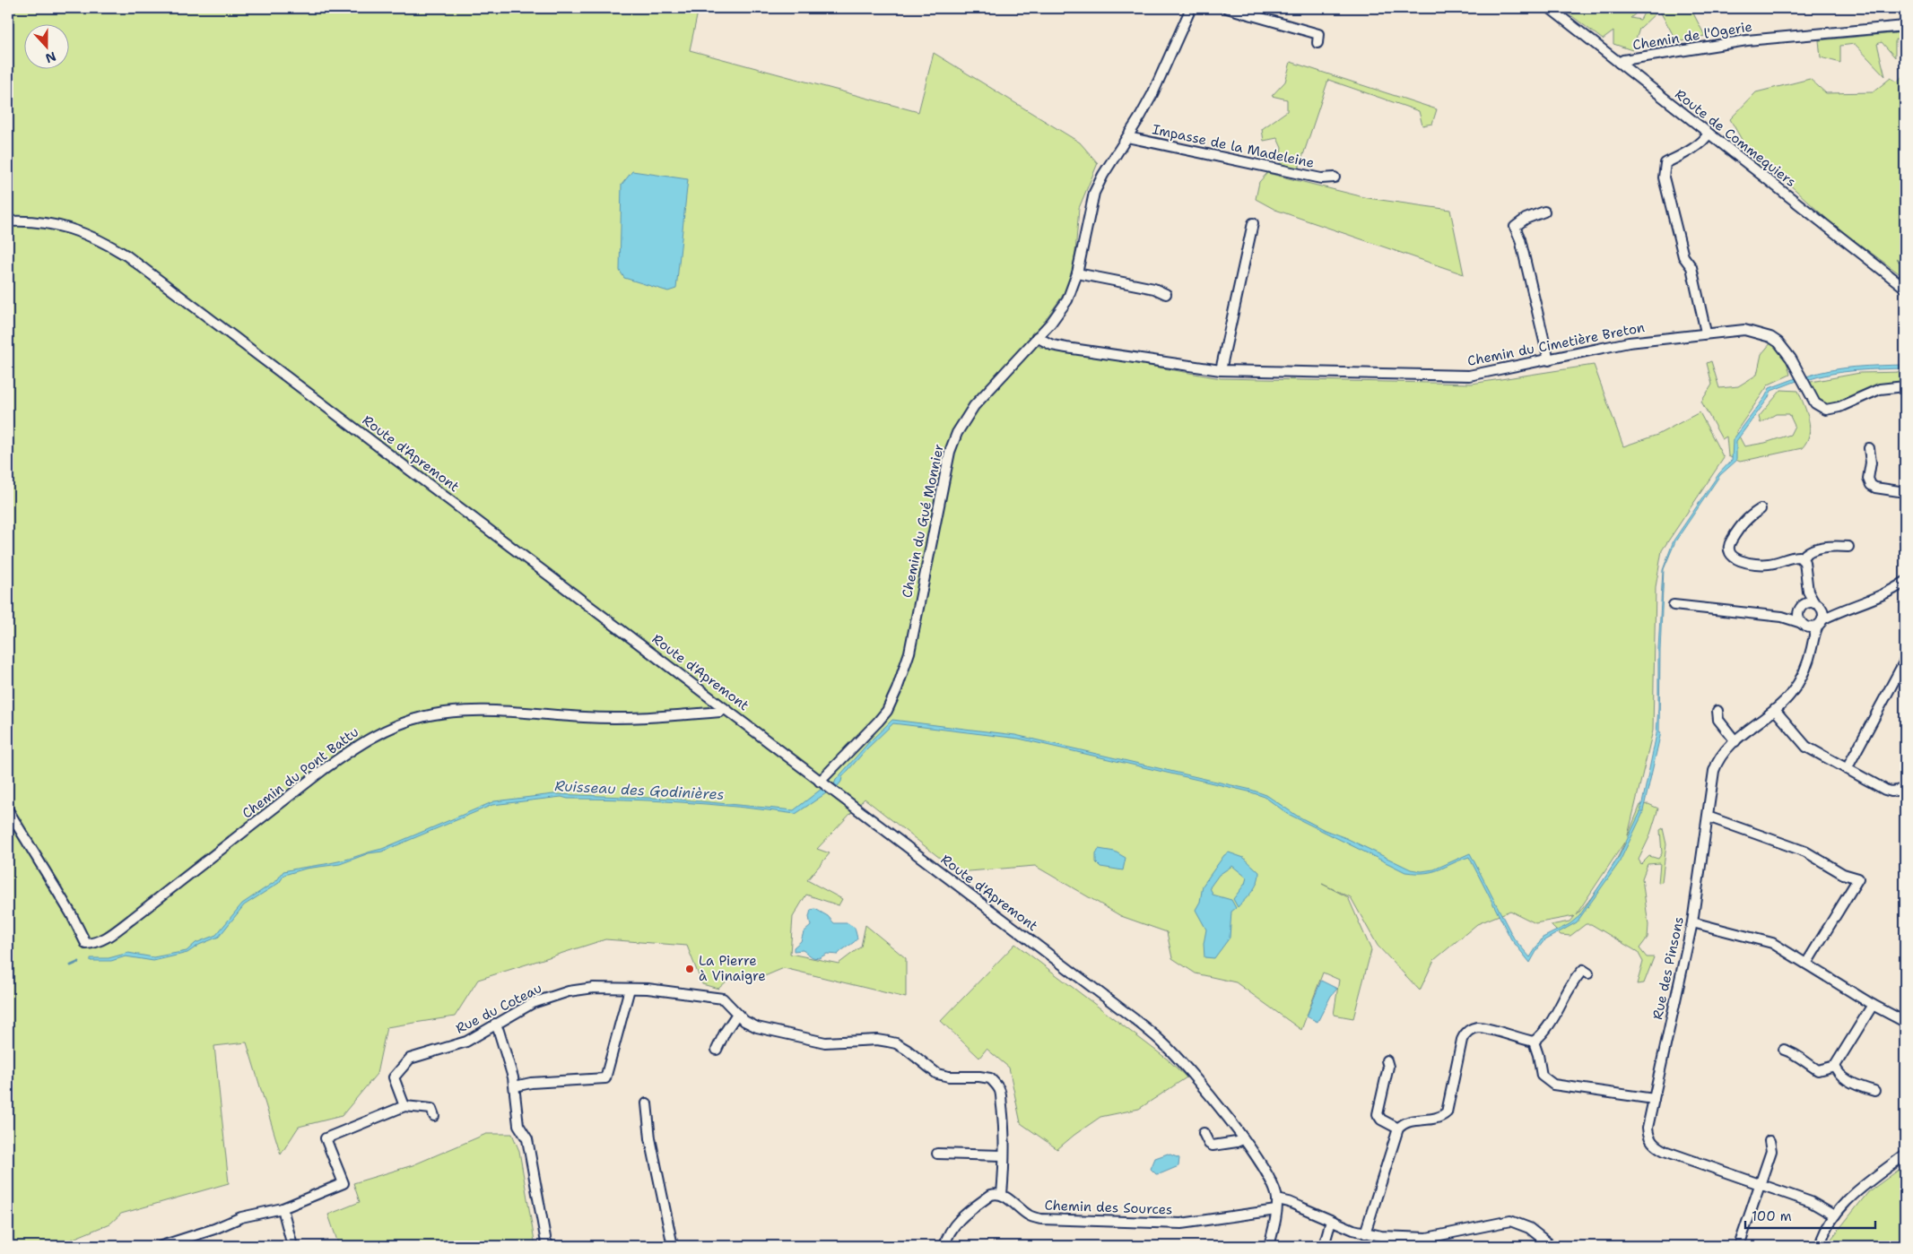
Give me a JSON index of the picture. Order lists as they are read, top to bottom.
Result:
{
  "streets": {
    "street": [
      "Chemin de l'Ogerie",
      "Route de Commequiers",
      "Impasse de la Madeleine",
      "Chemin du Cimetière Breton",
      "Route d'Apremont",
      "Chemin du Gué Monnier",
      "Chemin du Pont Battu",
      "Rue des Pinsons",
      "Rue du Coteau",
      "Chemin des Sources"
    ]
  },
  "crossings": [
    ["Chemin de l'Ogerie", "Route de Commequiers"],
    ["Impasse de la Madeleine", "Chemin du Gué Monnier"],
    ["Chemin du Cimetière Breton", "Chemin du Gué Monnier"],
    ["Route d'Apremont", "Chemin du Gué Monnier"],
    ["Route d'Apremont", "Chemin du Pont Battu"],
    ["Route d'Apremont", "Chemin des Sources"],
    ["Rue du Coteau", "Chemin des Sources"]
  ],
  "water": ["Ruisseau des Godinières"],
  "places": ["La Pierre à Vinaigre"],
  "scale_bar": "100 m",
  "north": "bottom"
}
